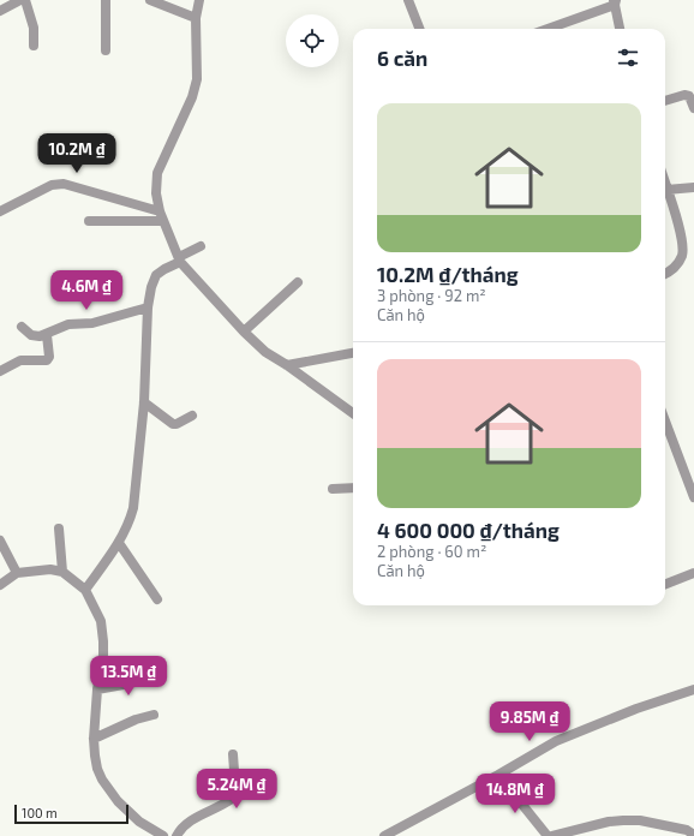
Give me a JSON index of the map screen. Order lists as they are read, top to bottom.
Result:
{
  "scale_bar": "100 m",
  "page": {
    "heading": "6 căn",
    "list": [
      {
        "name": "10.2M ₫/tháng",
        "note": "3 phòng · 92 m² · Căn hộ"
      },
      {
        "name": "4 600 000 ₫/tháng",
        "note": "2 phòng · 60 m² · Căn hộ"
      }
    ],
    "price": [
      "10.2M ₫",
      "4.6M ₫",
      "13.5M ₫",
      "9.85M ₫",
      "5.24M ₫",
      "14.8M ₫"
    ],
    "scale": "100 m"
  }
}
